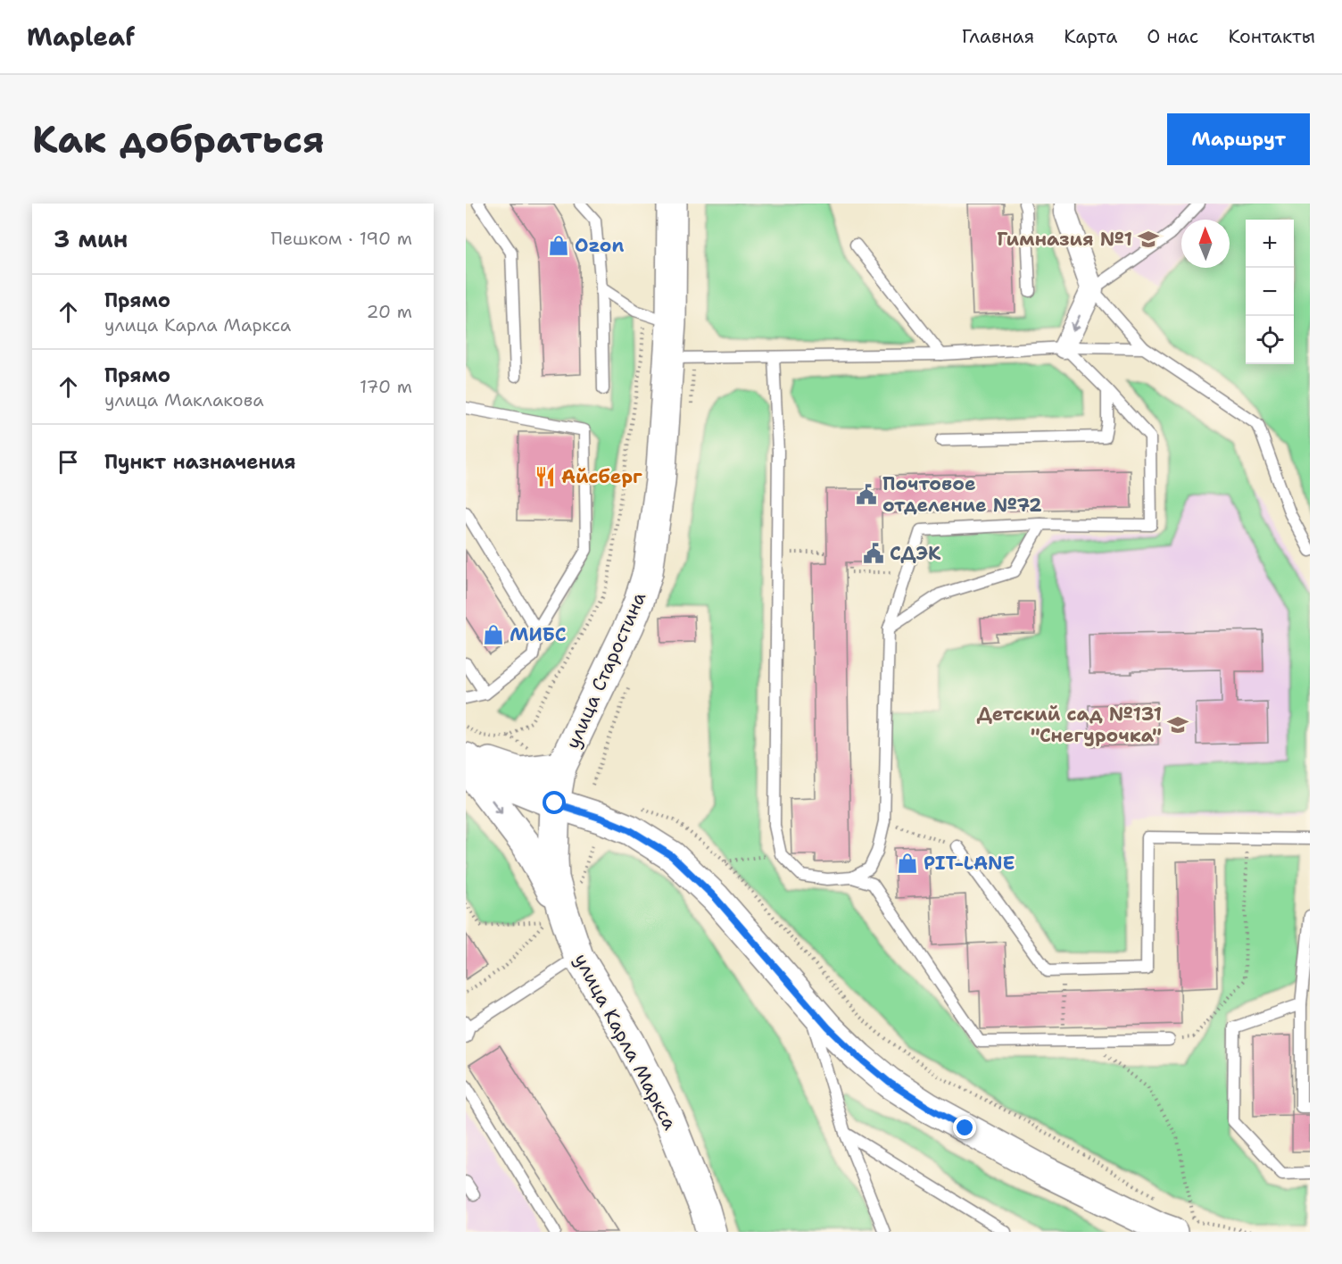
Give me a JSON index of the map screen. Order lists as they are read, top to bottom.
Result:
{
  "streets": {
    "main road": ["улица Старостина", "улица Карла Маркса"]
  },
  "crossings": [
    ["улица Старостина", "улица Карла Маркса"]
  ],
  "places": {
    "school or university": ["Гимназия №1", "Детский сад №131 \"Снегурочка\""],
    "shop": ["Ozon", "МИБС", "PIT-LANE"],
    "restaurant": ["Айсберг"],
    "public building": ["Почтовое отделение №72", "СДЭК"]
  },
  "north": "top",
  "page": {
    "header": "Mapleaf",
    "nav": [
      "Главная",
      "Карта",
      "О нас",
      "Контакты"
    ],
    "buttons": "Маршрут",
    "title": "Как добраться",
    "heading": ["3 мин", "Пешком · 190 m"],
    "map_buttons": ["+", "−"],
    "list": [
      ["Прямо", "улица Карла Маркса", "20 m"],
      ["Прямо", "улица Маклакова", "170 m"],
      "Пункт назначения"
    ]
  }
}
